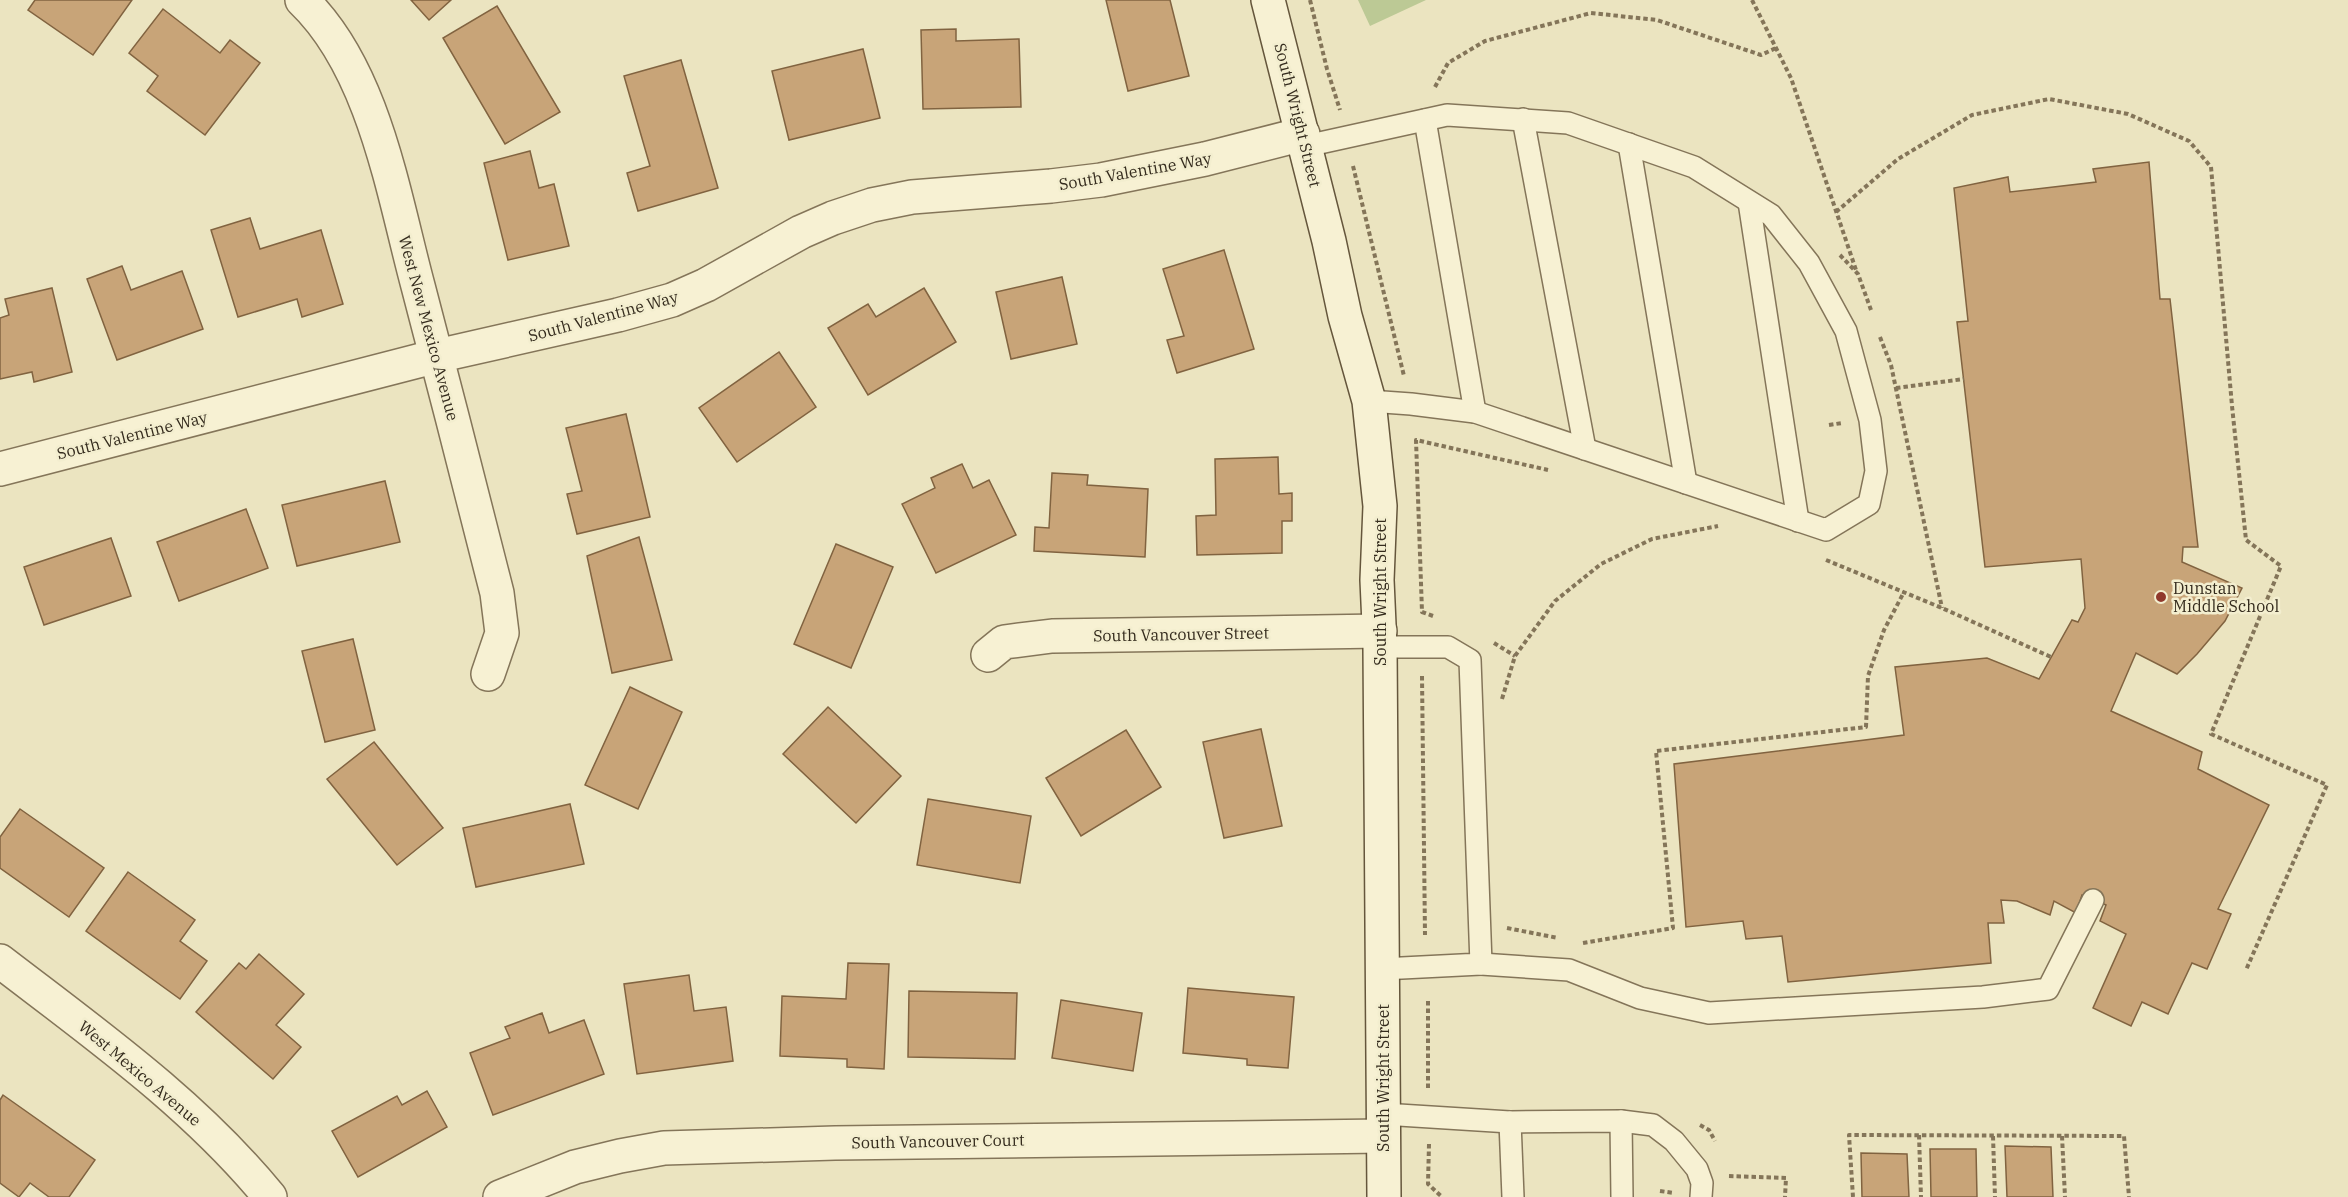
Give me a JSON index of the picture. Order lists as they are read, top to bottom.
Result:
{
  "streets": {
    "street": [
      "South Wright Street",
      "South Valentine Way",
      "West New Mexico Avenue",
      "South Vancouver Street",
      "West Mexico Avenue",
      "South Vancouver Court"
    ]
  },
  "crossings": [
    ["South Wright Street", "South Valentine Way"],
    ["South Wright Street", "South Vancouver Street"],
    ["South Wright Street", "South Vancouver Court"],
    ["South Valentine Way", "West New Mexico Avenue"]
  ],
  "places": ["Dunstan Middle School"]
}
